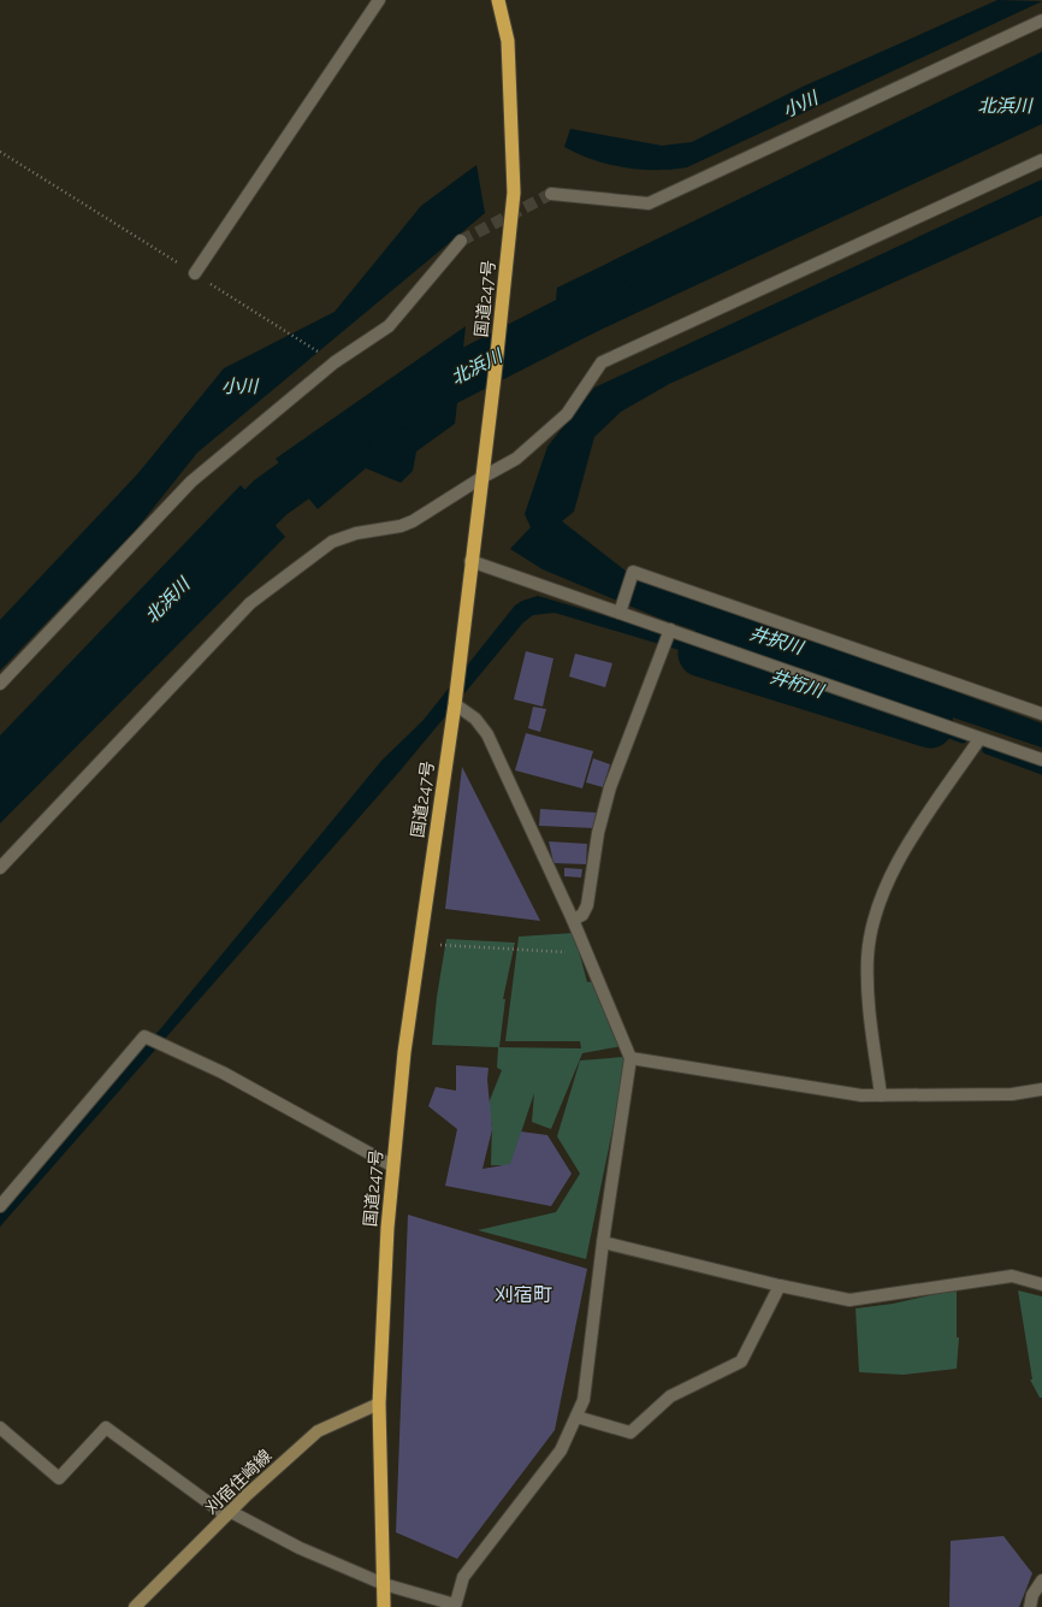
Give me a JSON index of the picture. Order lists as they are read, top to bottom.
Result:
{
  "streets": {
    "highway": ["国道247号"],
    "main road": ["刈宿住崎線"]
  },
  "crossings": [
    ["国道247号", "刈宿住崎線"]
  ],
  "districts": ["刈宿町"],
  "water": [
    "小川",
    "北浜川",
    "井択川",
    "井桁川"
  ]
}
